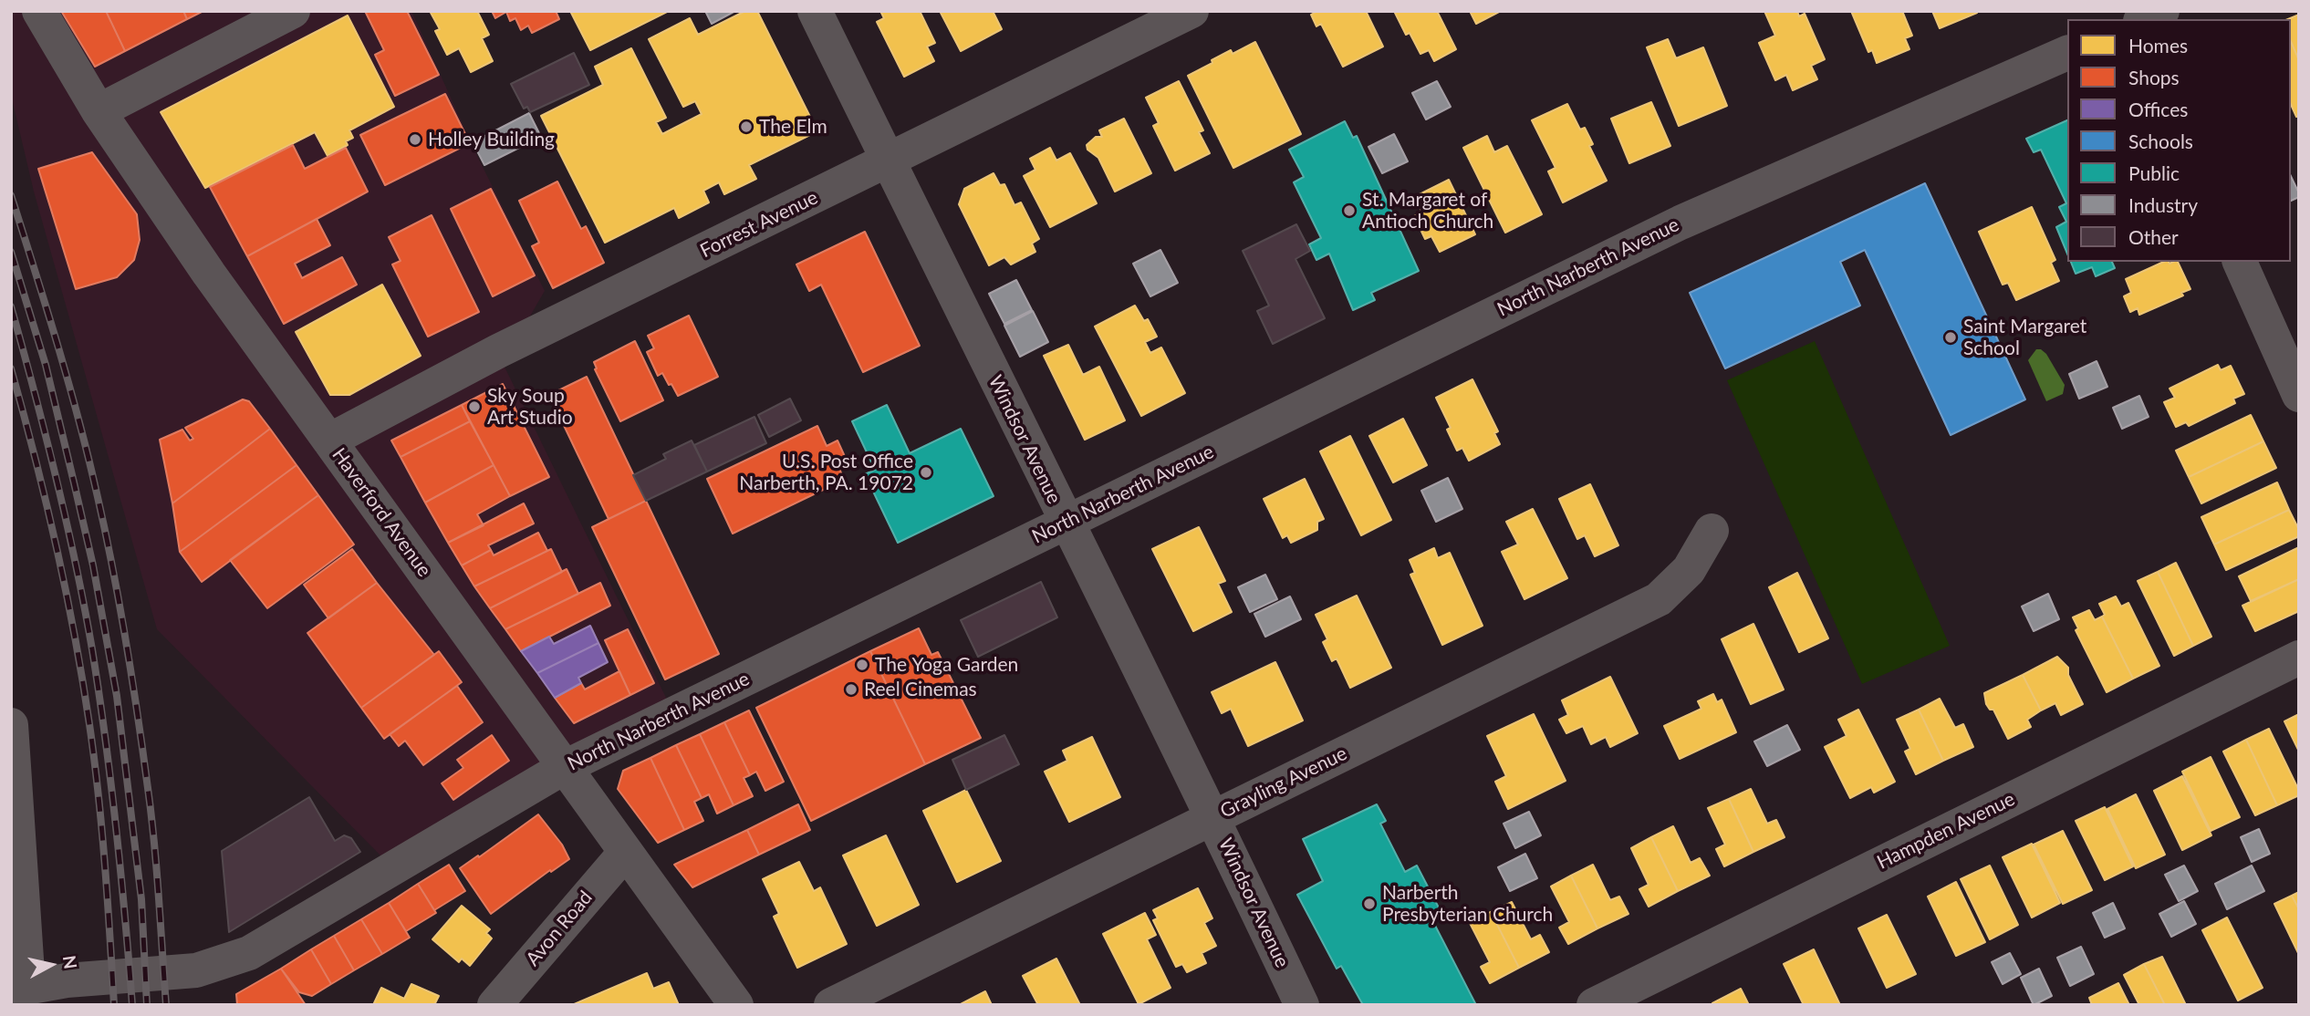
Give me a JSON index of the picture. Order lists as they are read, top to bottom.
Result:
{
  "streets": {
    "street": [
      "Forrest Avenue",
      "North Narberth Avenue",
      "Windsor Avenue",
      "Haverford Avenue",
      "Grayling Avenue",
      "Hampden Avenue",
      "Avon Road"
    ]
  },
  "crossings": [
    ["Forrest Avenue", "Windsor Avenue"],
    ["Forrest Avenue", "Haverford Avenue"],
    ["North Narberth Avenue", "Windsor Avenue"],
    ["North Narberth Avenue", "Haverford Avenue"],
    ["Windsor Avenue", "Grayling Avenue"],
    ["Haverford Avenue", "Avon Road"]
  ],
  "places": [
    "The Elm",
    "Holley Building",
    "St. Margaret of Antioch Church",
    "Saint Margaret School",
    "Sky Soup Art Studio",
    "U.S. Post Office Narberth, PA. 19072",
    "The Yoga Garden",
    "Reel Cinemas",
    "Narberth Presbyterian Church"
  ],
  "legend": [
    "Homes",
    "Shops",
    "Offices",
    "Schools",
    "Public",
    "Industry",
    "Other"
  ],
  "north": "right"
}
